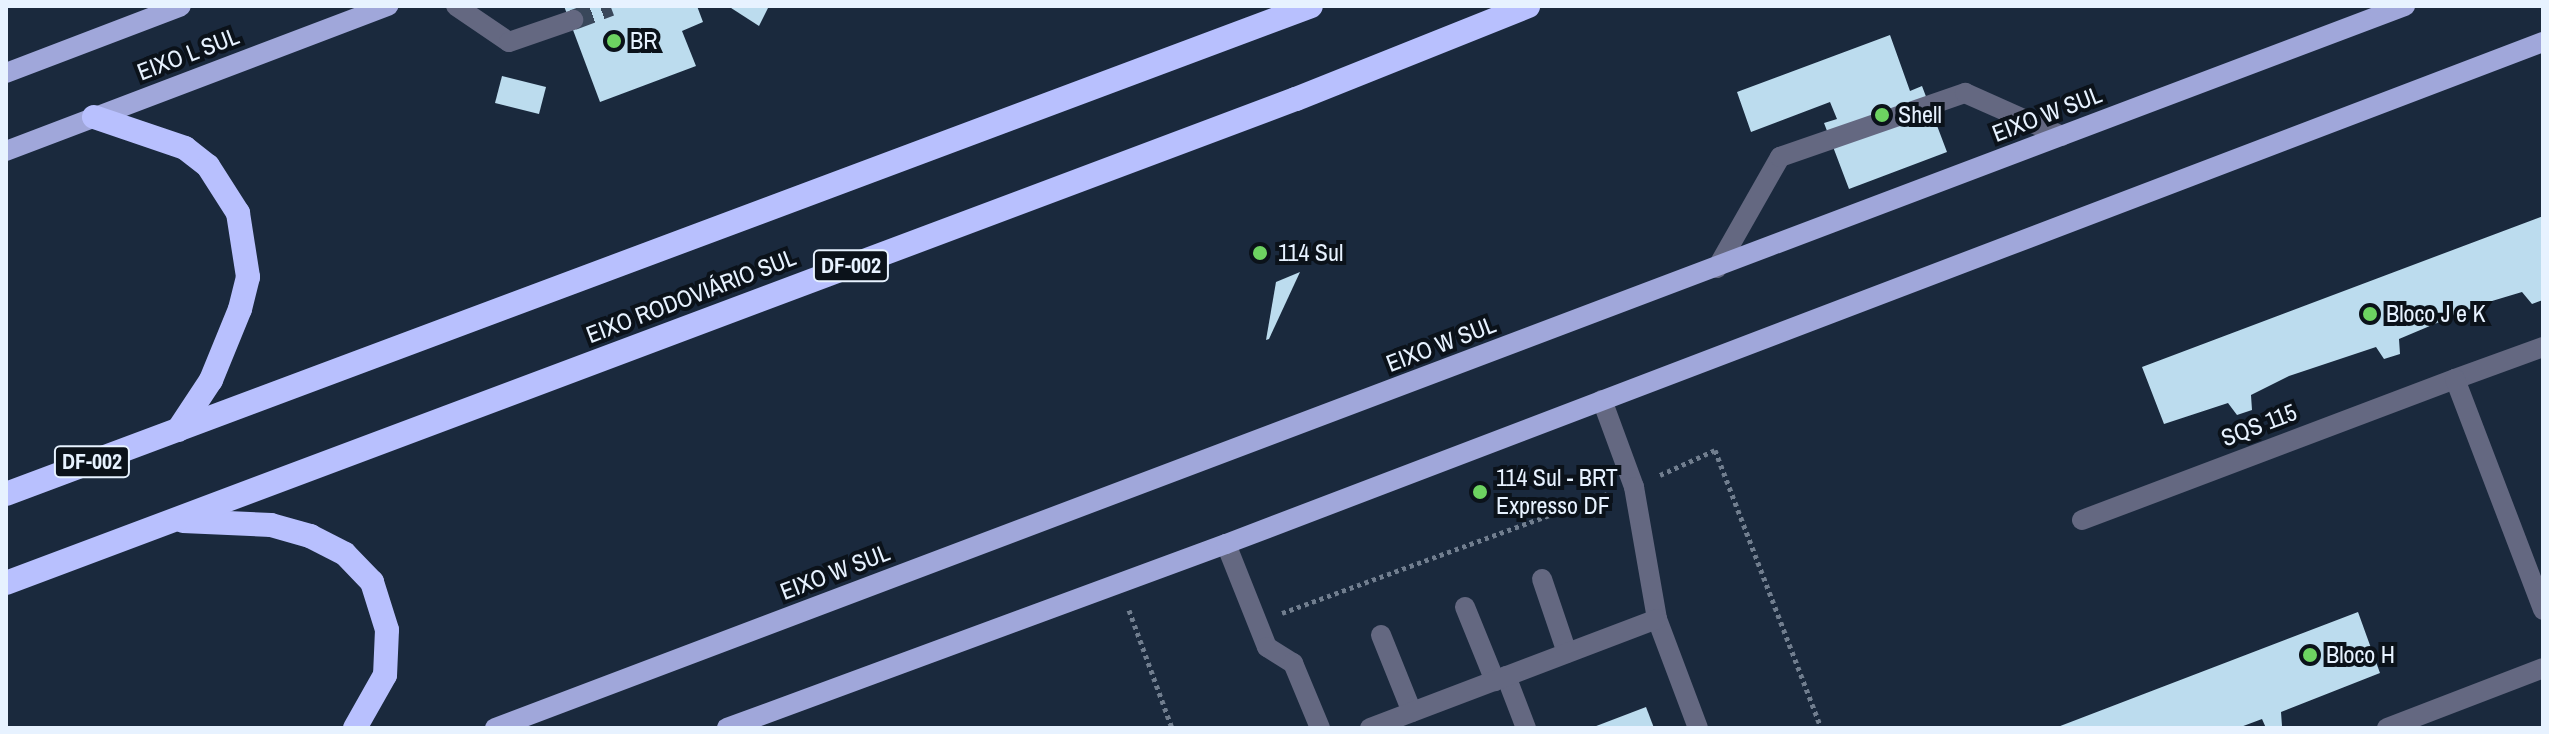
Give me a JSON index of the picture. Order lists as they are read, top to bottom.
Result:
{
  "streets": {
    "highway": ["DF-002", "EIXO RODOVIÁRIO SUL"],
    "main road": ["EIXO L SUL", "EIXO W SUL"],
    "street": ["SQS 115"]
  },
  "places": [
    "BR",
    "Shell",
    "114 Sul",
    "Bloco J e K",
    "114 Sul - BRT Expresso DF",
    "Bloco H"
  ]
}
